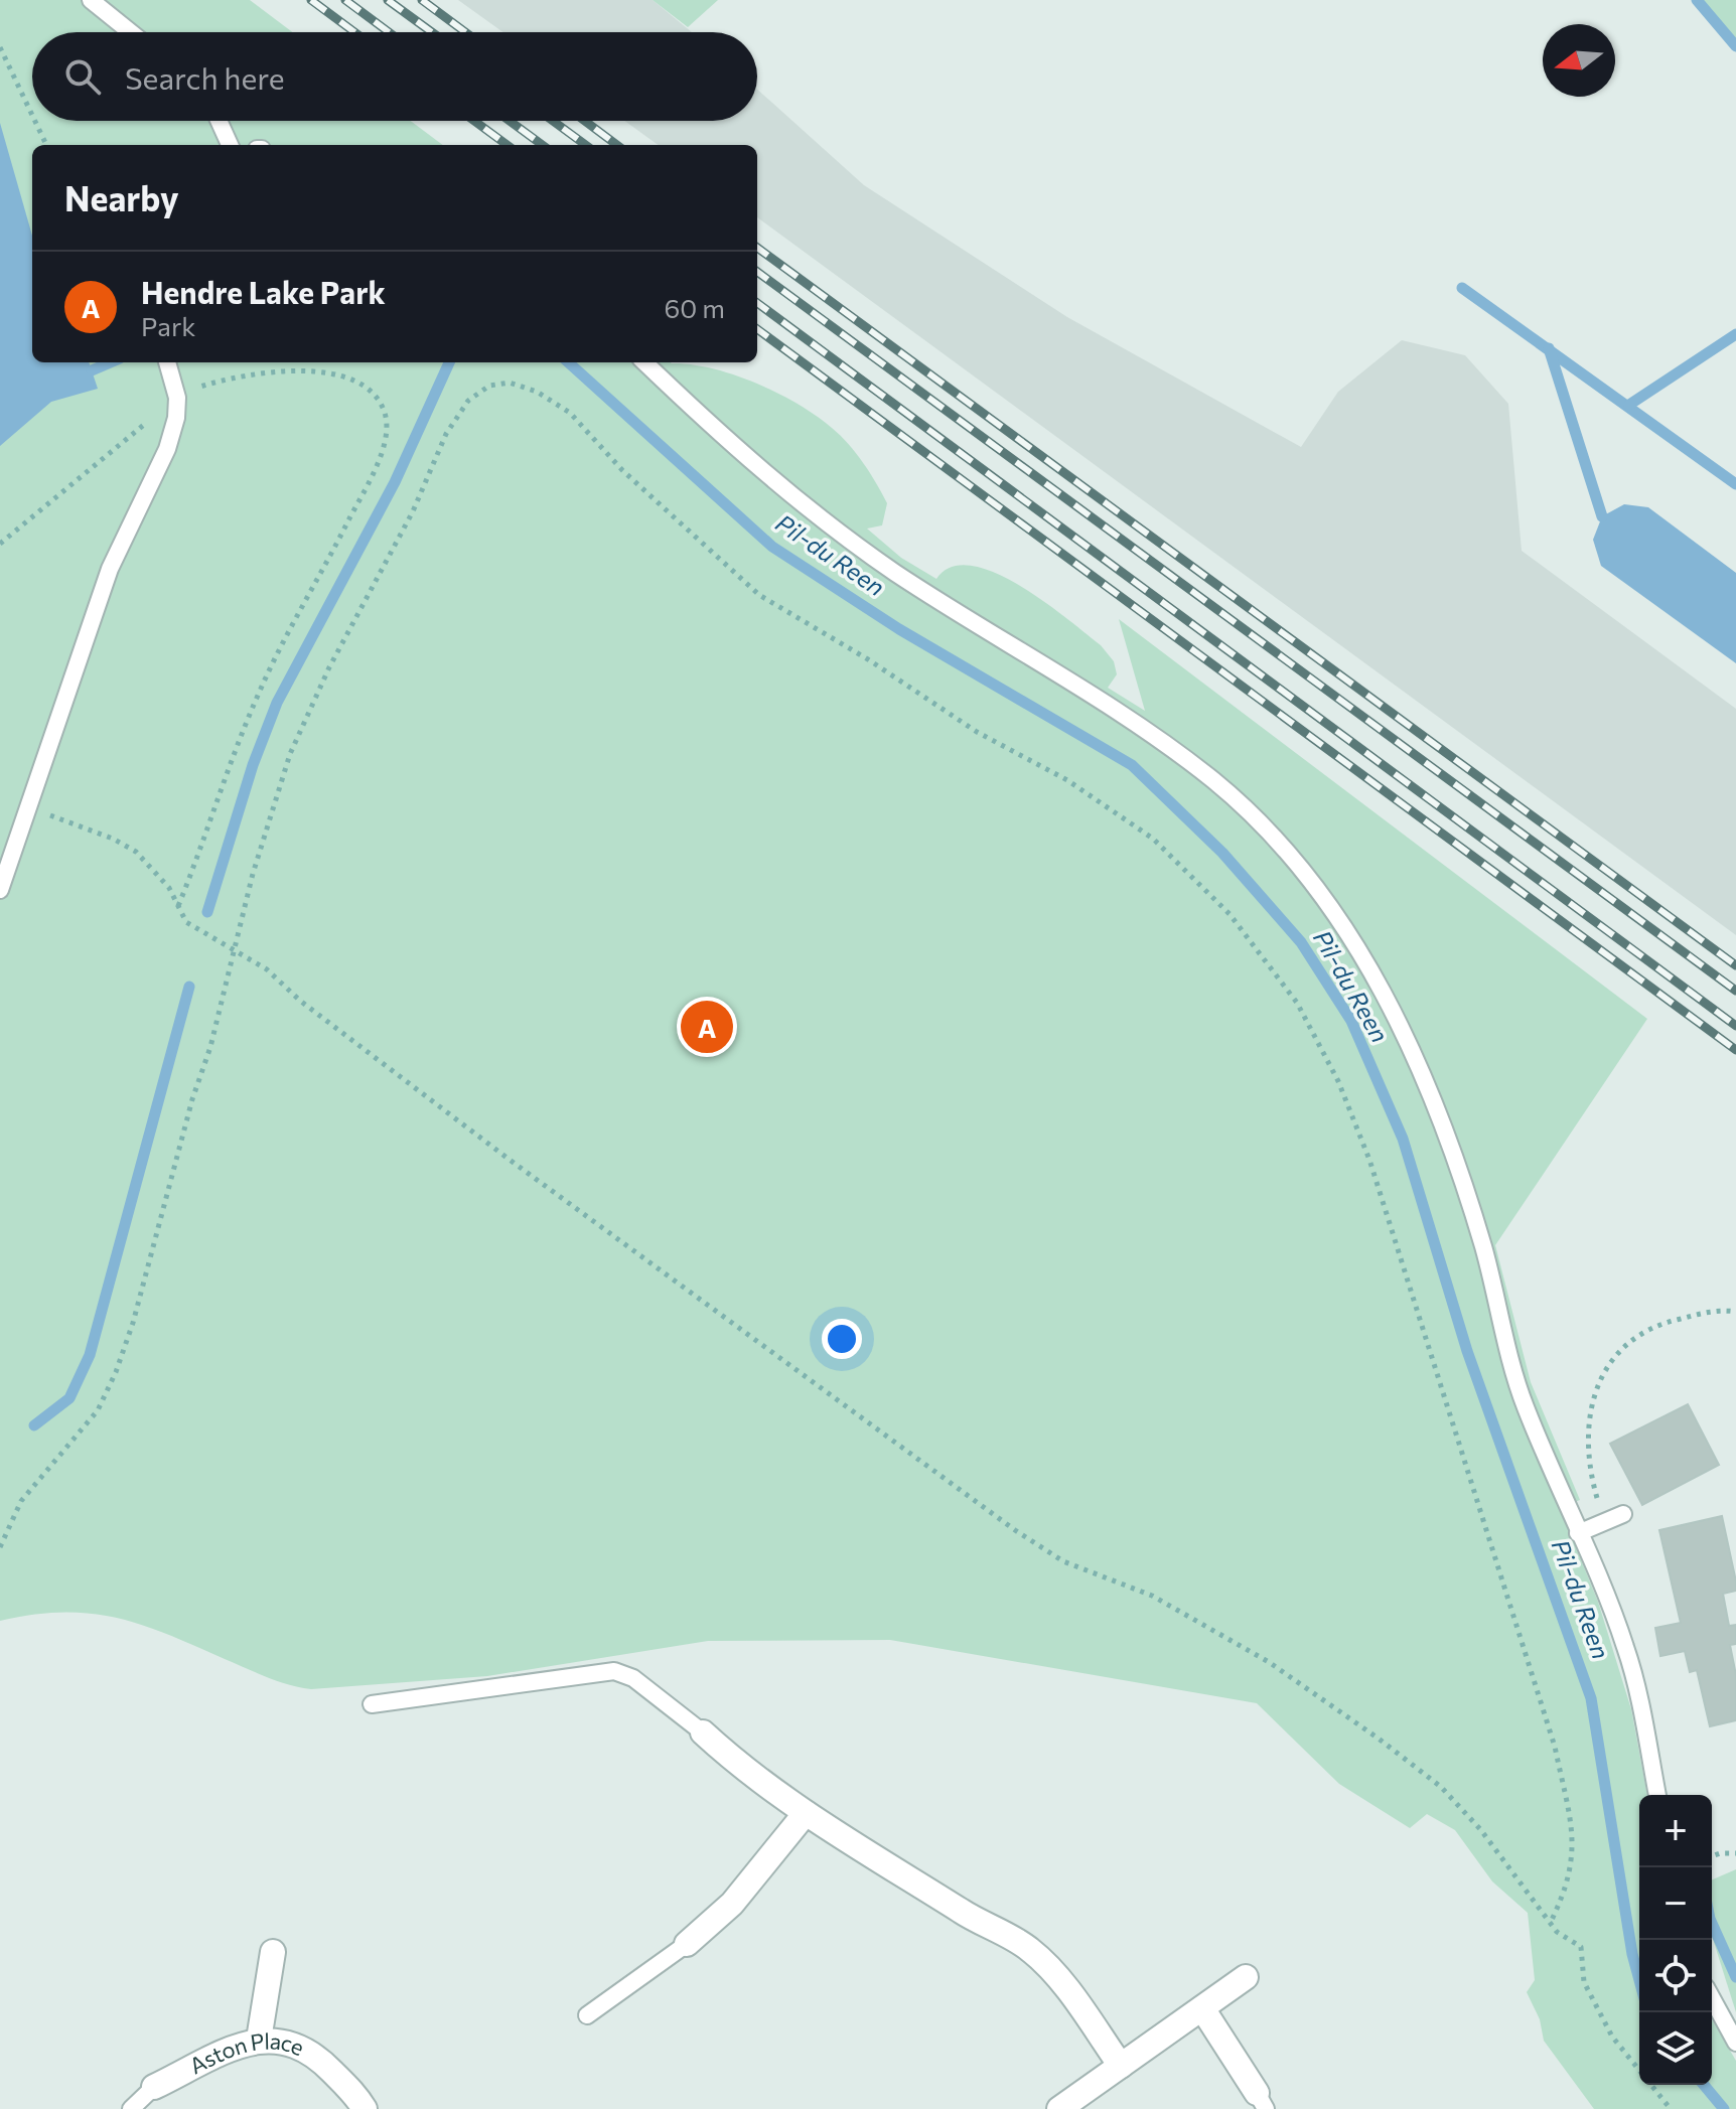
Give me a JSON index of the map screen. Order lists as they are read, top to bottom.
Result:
{
  "streets": {
    "street": ["Aston Place"]
  },
  "water": ["Pil-du Reen"],
  "north": "left",
  "page": {
    "search": "Search here",
    "heading": "Nearby",
    "list": [
      {
        "mark": "A",
        "name": "Hendre Lake Park",
        "note": "Park",
        "value": "60 m"
      }
    ],
    "pins": "A",
    "map_buttons": ["+", "−"]
  }
}
